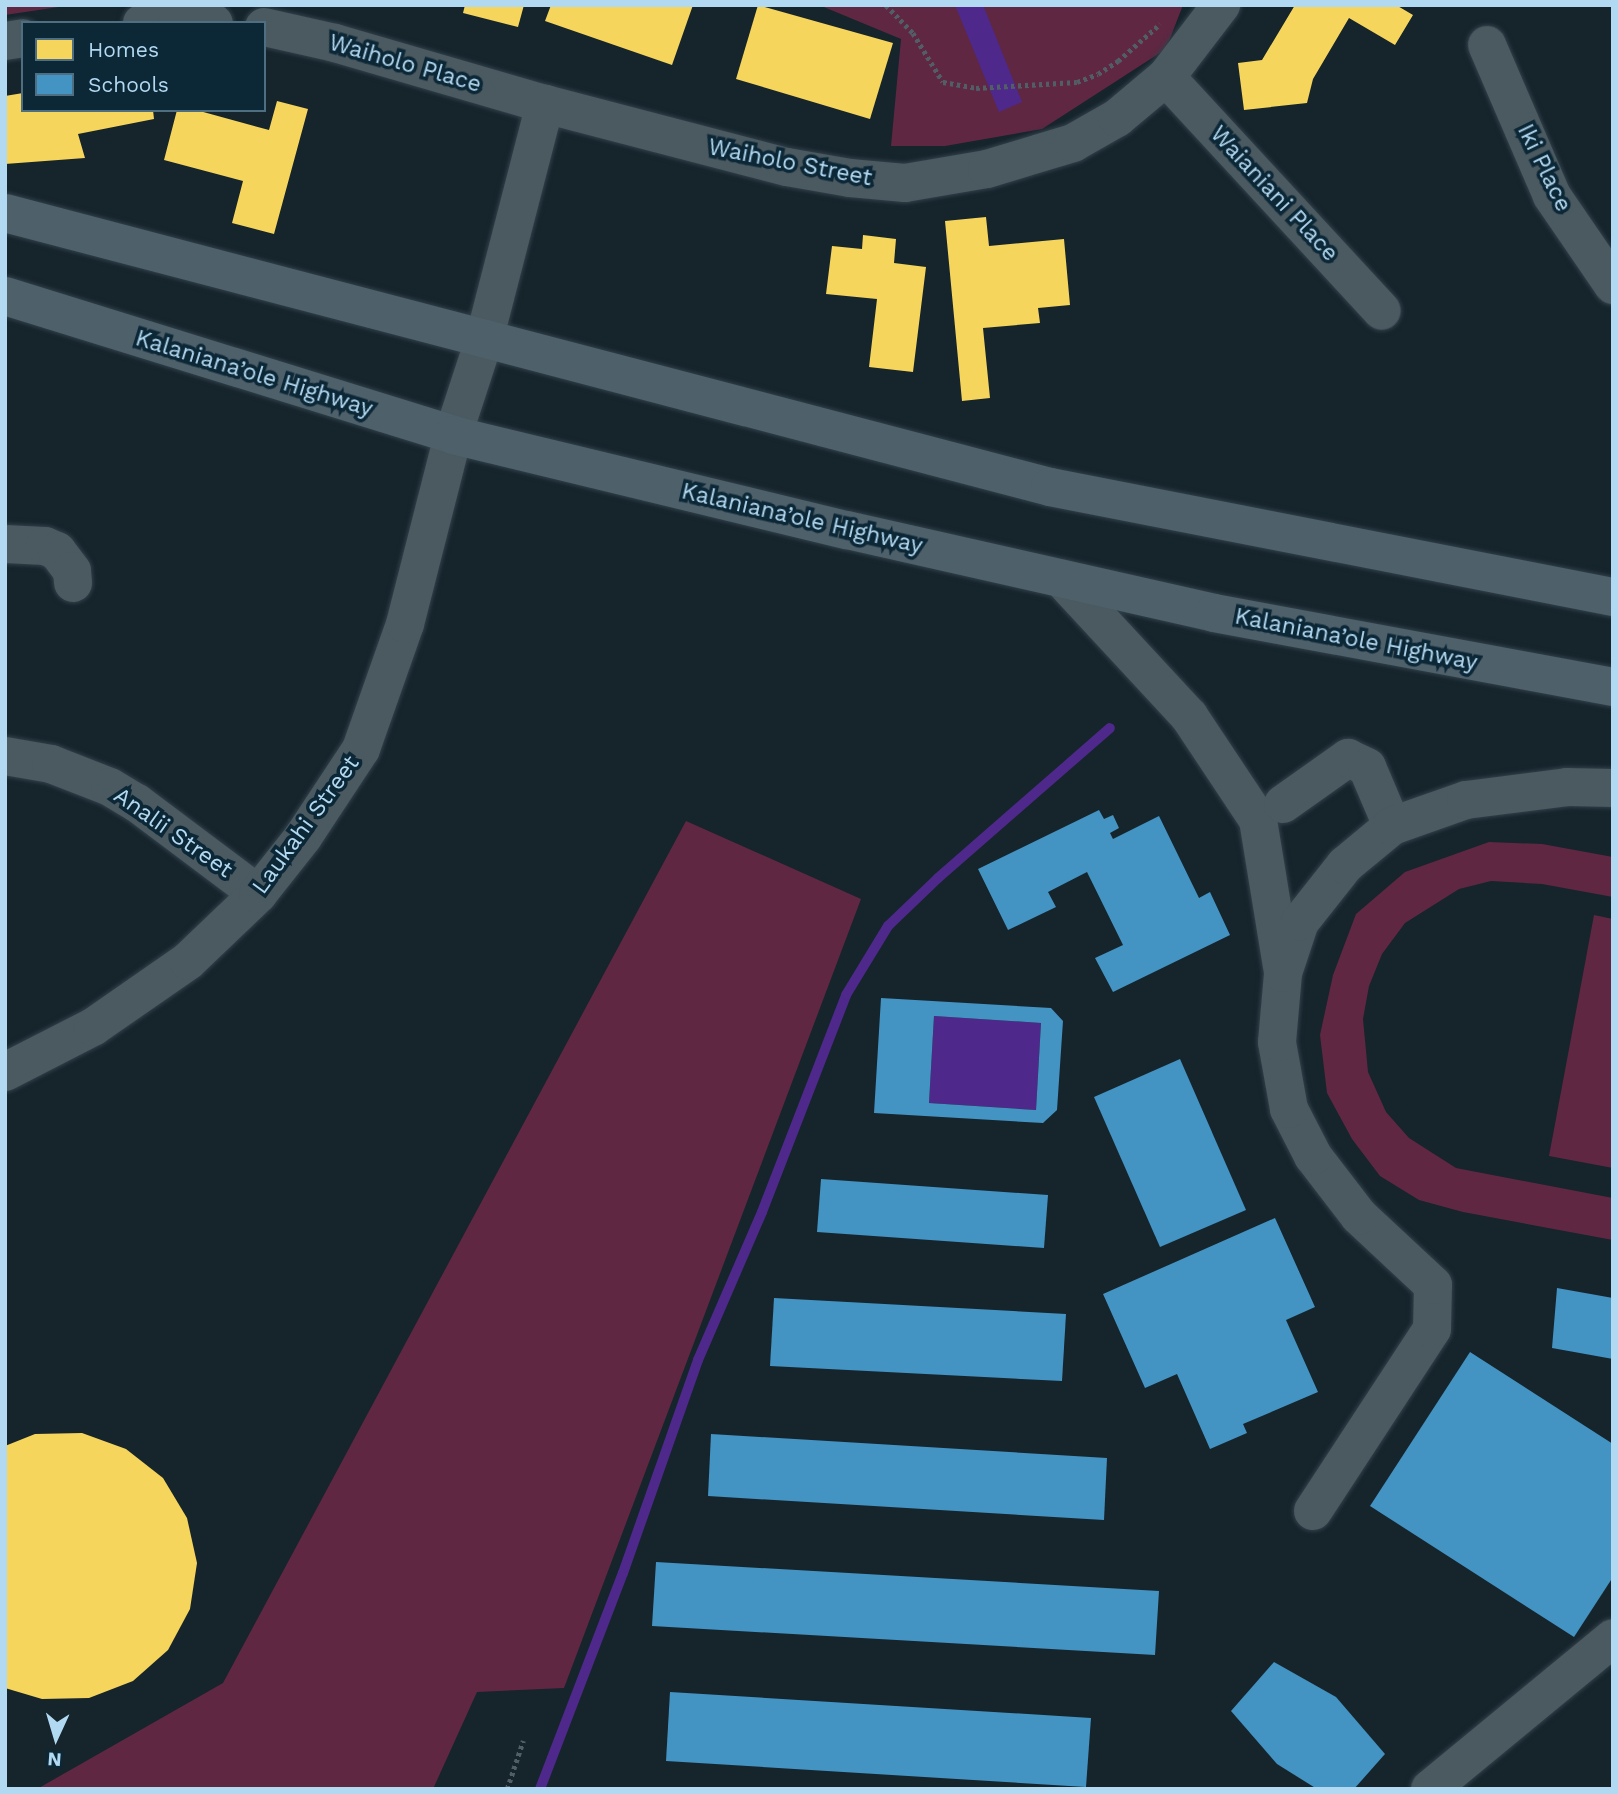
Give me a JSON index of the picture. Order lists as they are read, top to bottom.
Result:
{
  "streets": {
    "highway": ["Kalaniana’ole Highway"],
    "street": [
      "Waiholo Place",
      "Waiholo Street",
      "Iki Place",
      "Waianiani Place",
      "Laukahi Street",
      "Analii Street"
    ]
  },
  "crossings": [
    ["Waiholo Place", "Waiholo Street"],
    ["Waiholo Street", "Waianiani Place"],
    ["Kalaniana’ole Highway", "Laukahi Street"],
    ["Laukahi Street", "Analii Street"]
  ],
  "legend": ["Homes", "Schools"],
  "north": "bottom"
}
